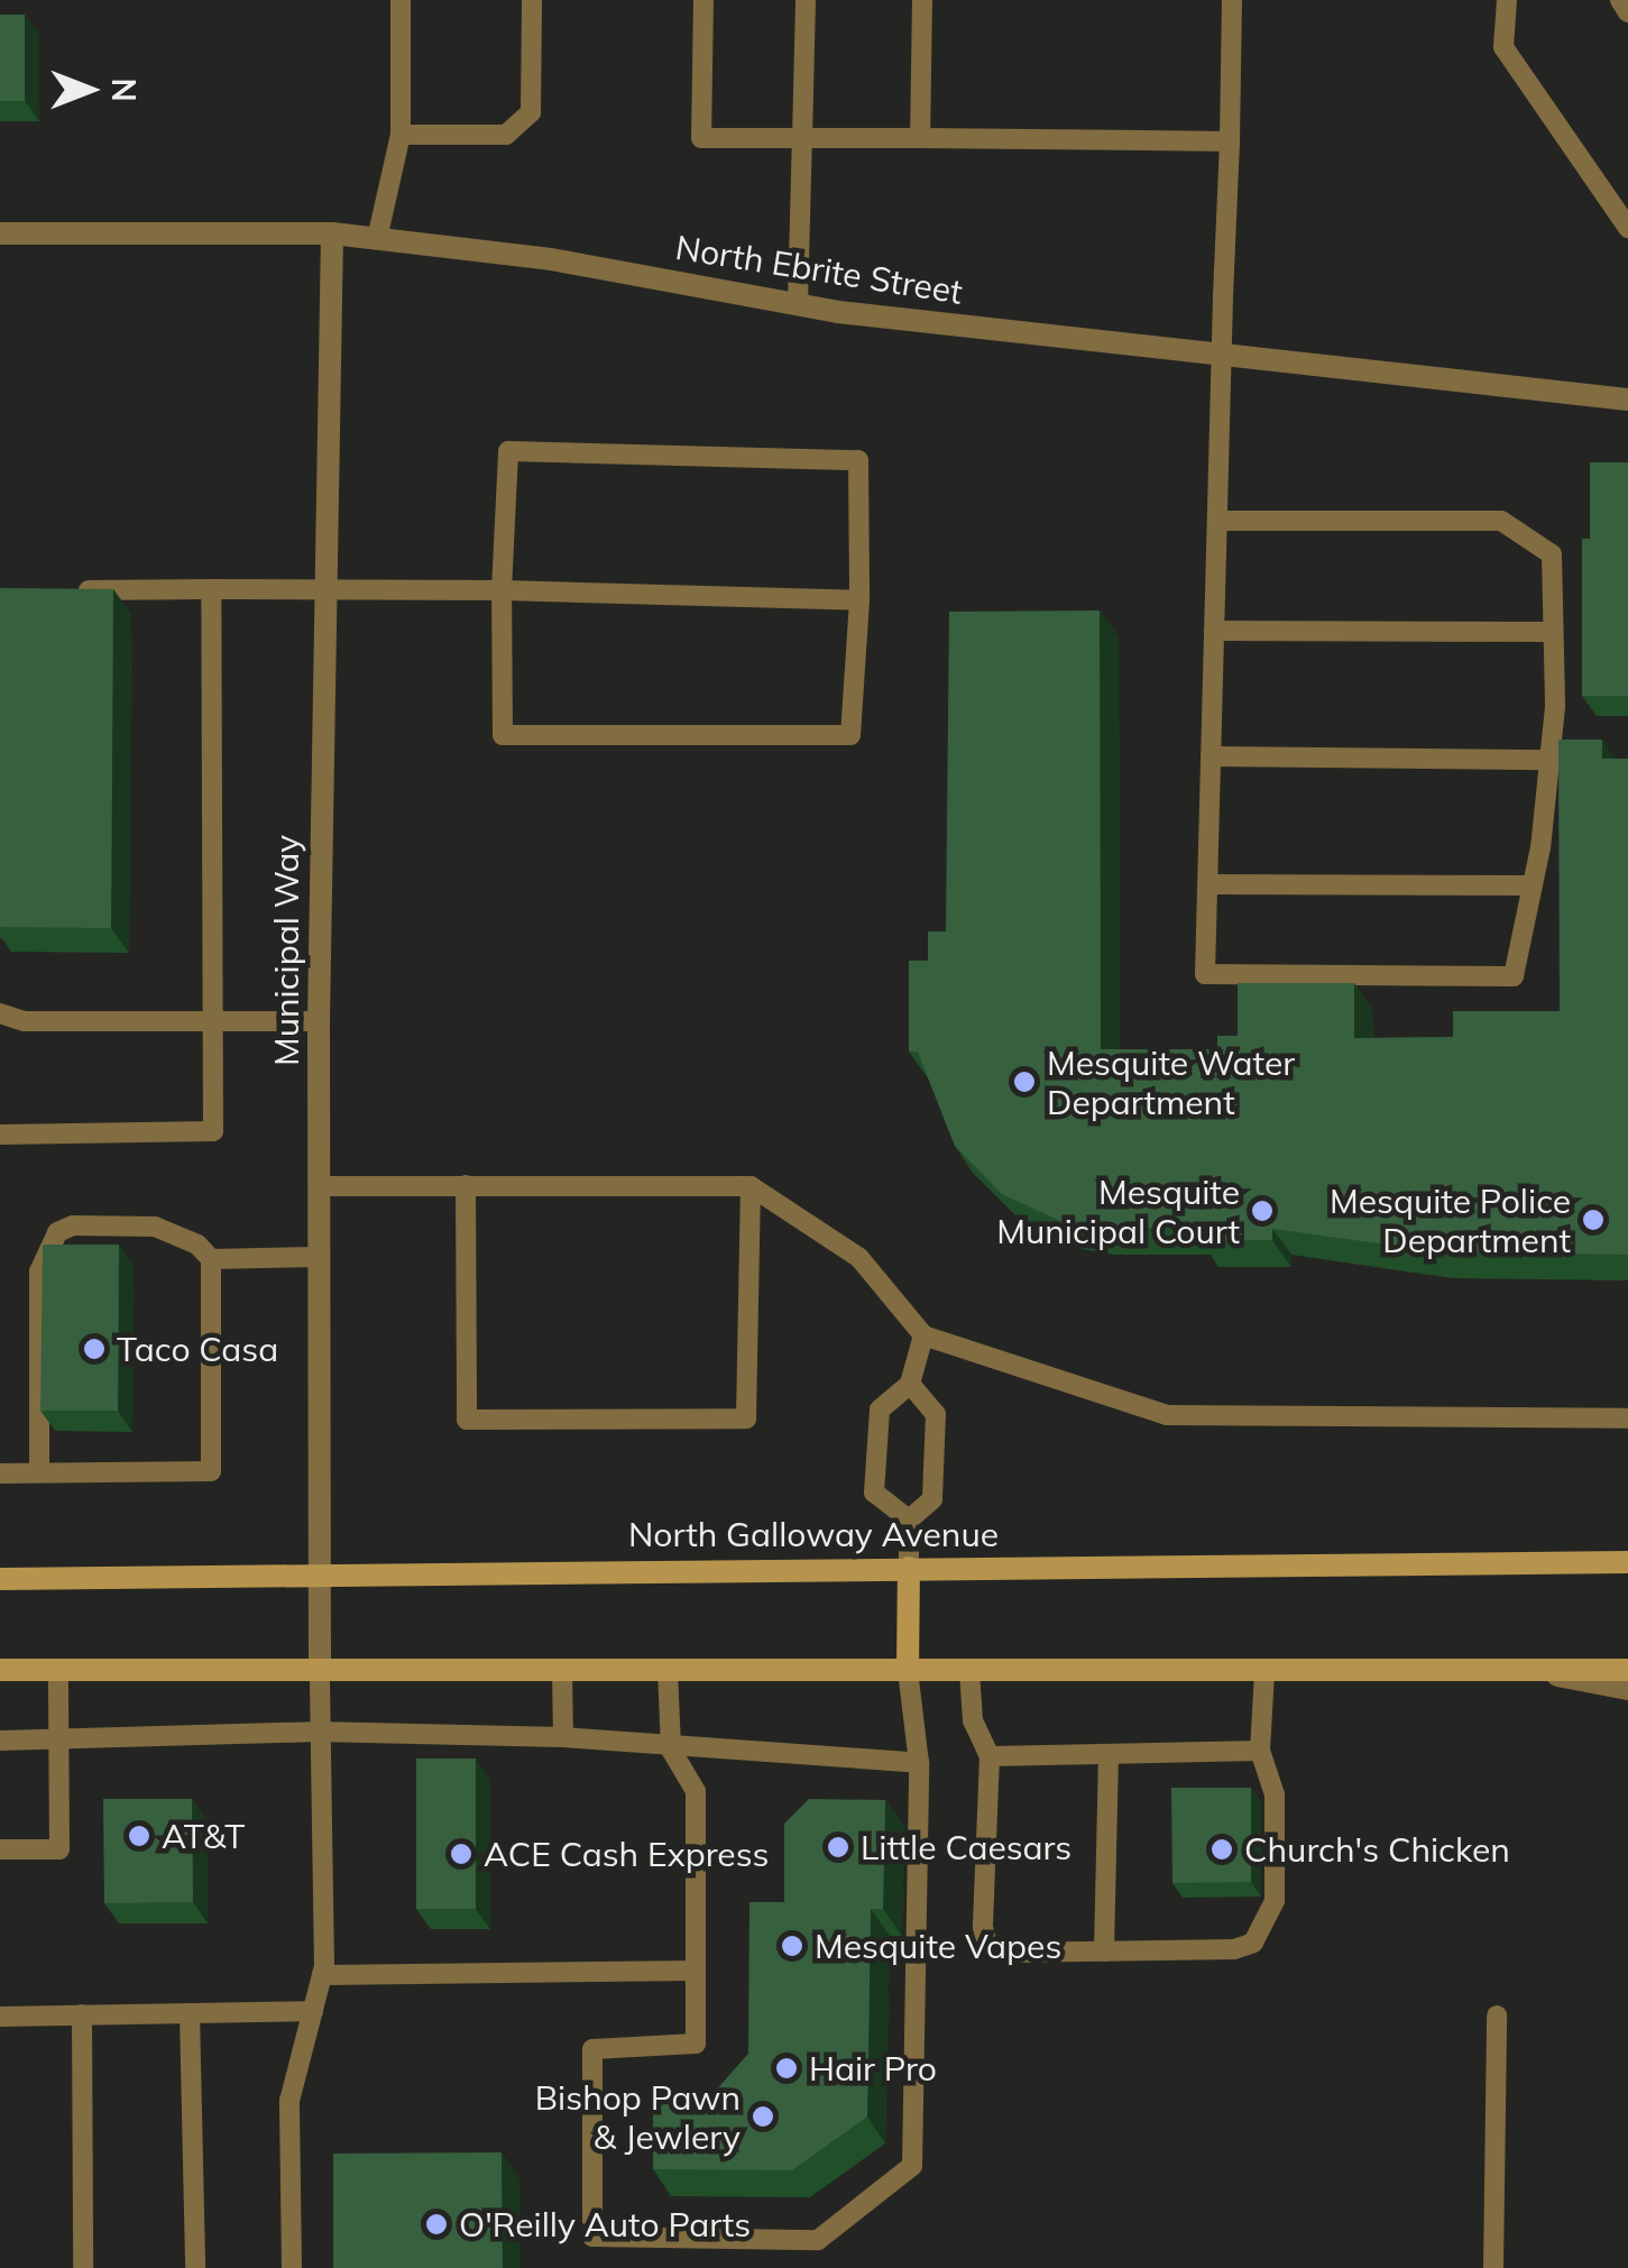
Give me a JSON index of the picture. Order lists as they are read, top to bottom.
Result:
{
  "streets": {
    "main road": ["North Galloway Avenue"],
    "street": ["North Ebrite Street", "Municipal Way"]
  },
  "crossings": [
    ["North Ebrite Street", "Municipal Way"],
    ["Municipal Way", "North Galloway Avenue"]
  ],
  "places": [
    "Mesquite Water Department",
    "Mesquite Municipal Court",
    "Mesquite Police Department",
    "Taco Casa",
    "AT&T",
    "Little Caesars",
    "Church's Chicken",
    "ACE Cash Express",
    "Mesquite Vapes",
    "Hair Pro",
    "Bishop Pawn & Jewlery",
    "O'Reilly Auto Parts"
  ],
  "north": "right"
}
